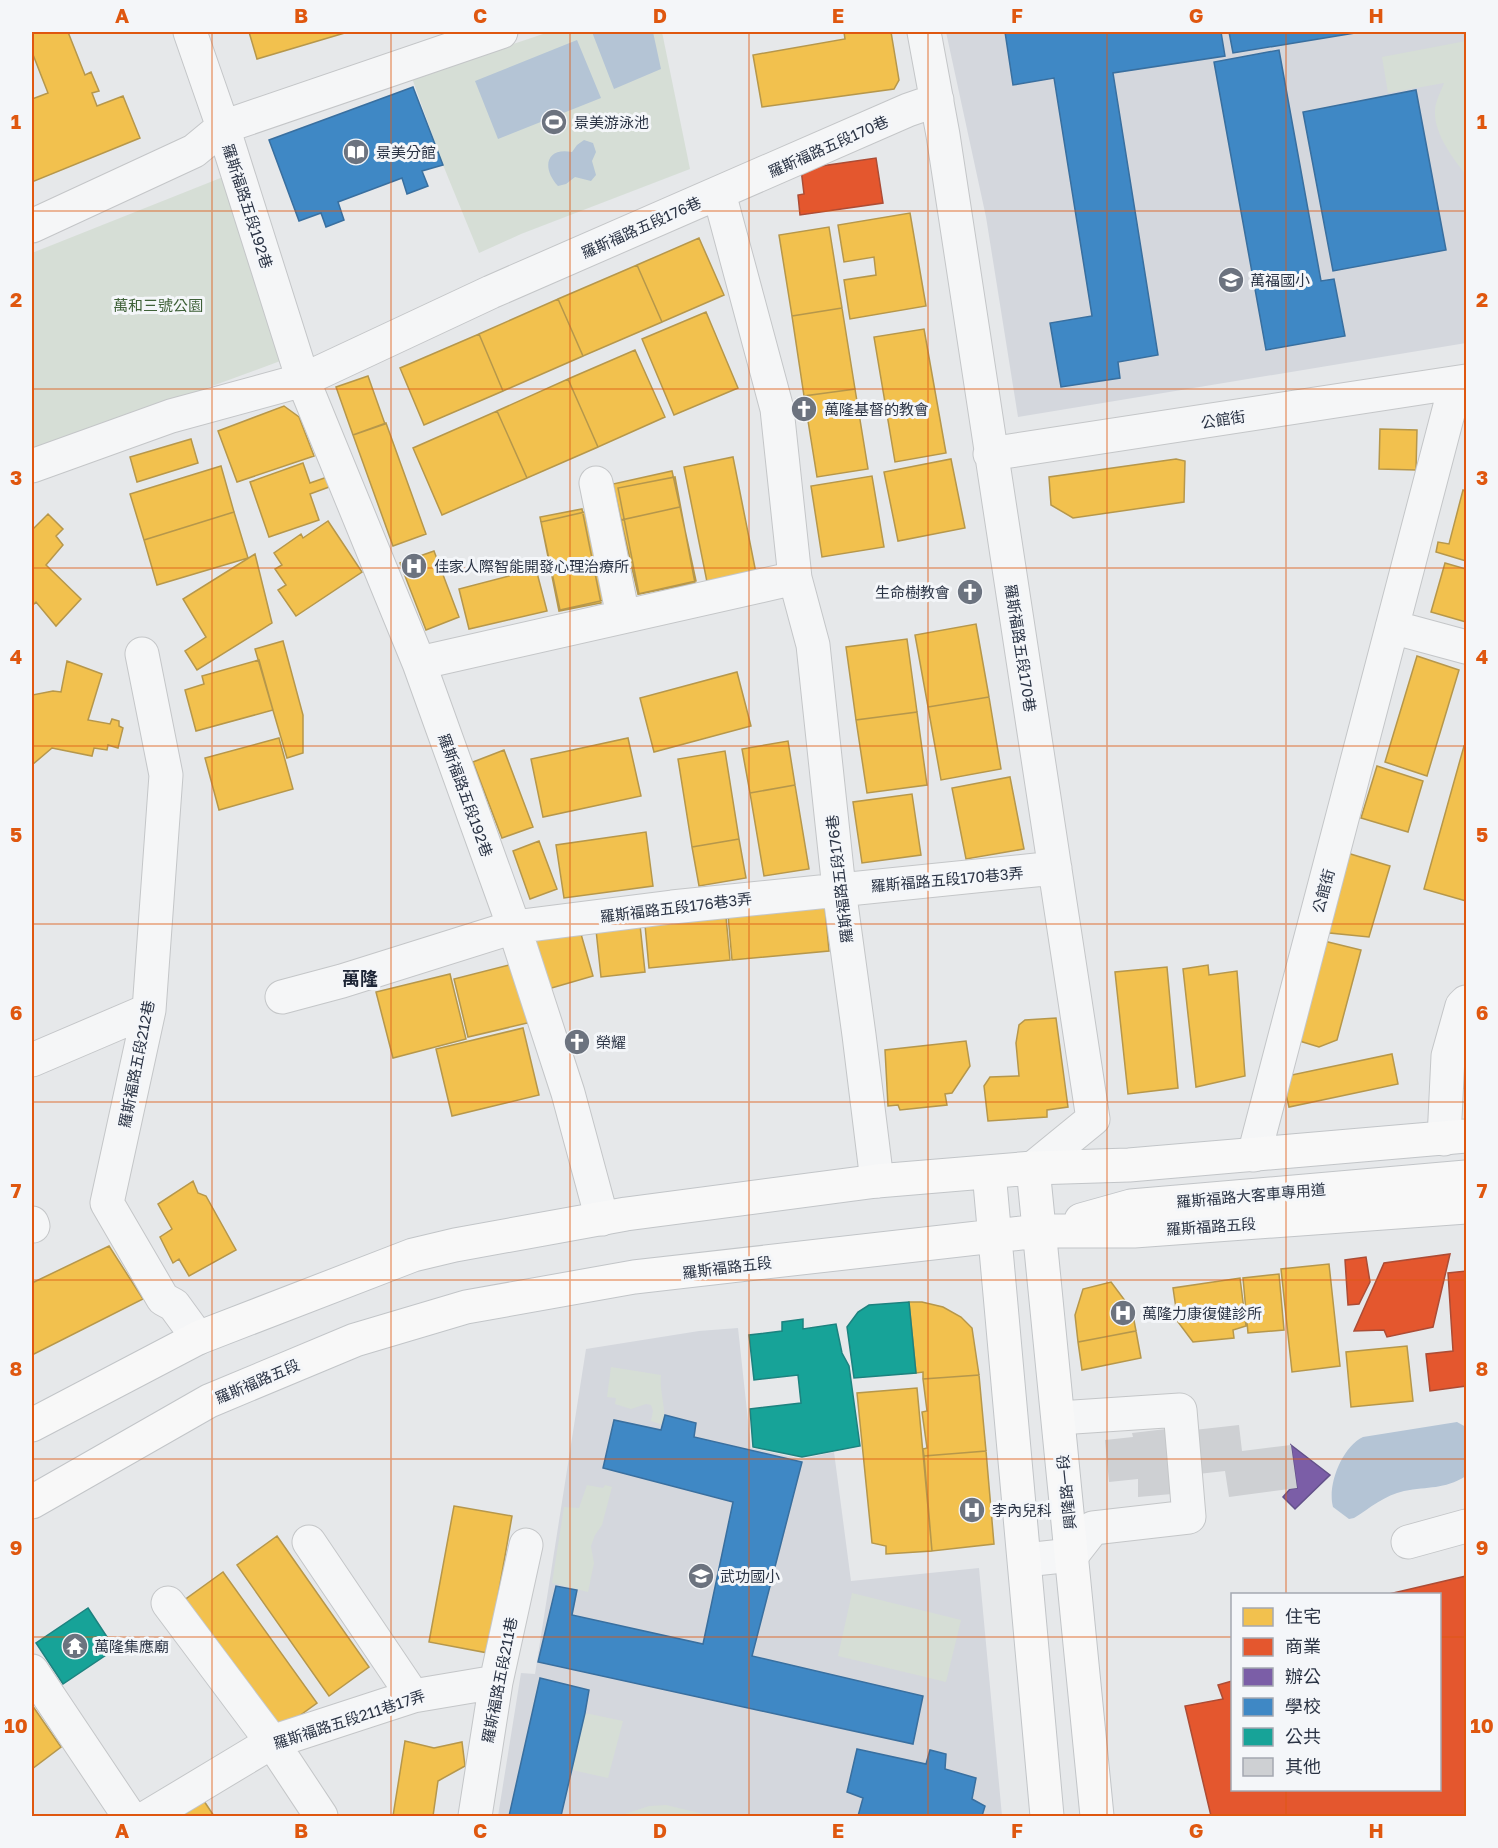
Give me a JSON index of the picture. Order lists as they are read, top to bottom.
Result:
{
  "streets": {
    "main road": ["羅斯福路大客車專用道", "羅斯福路五段", "興隆路一段"],
    "street": [
      "羅斯福路五段170巷",
      "羅斯福路五段192巷",
      "羅斯福路五段176巷",
      "公館街",
      "羅斯福路五段170巷3弄",
      "羅斯福路五段176巷3弄",
      "羅斯福路五段212巷",
      "羅斯福路五段211巷",
      "羅斯福路五段211巷17弄"
    ]
  },
  "crossings": [
    ["羅斯福路五段170巷", "羅斯福路五段176巷"],
    ["羅斯福路五段170巷", "公館街"],
    ["羅斯福路五段170巷", "羅斯福路五段170巷3弄"],
    ["羅斯福路五段170巷", "興隆路一段"],
    ["羅斯福路五段192巷", "羅斯福路五段176巷"],
    ["羅斯福路五段192巷", "羅斯福路五段176巷3弄"],
    ["羅斯福路五段176巷", "羅斯福路五段170巷3弄"],
    ["羅斯福路五段176巷", "羅斯福路五段176巷3弄"],
    ["羅斯福路五段170巷3弄", "羅斯福路五段176巷3弄"],
    ["羅斯福路大客車專用道", "羅斯福路五段"],
    ["羅斯福路大客車專用道", "興隆路一段"],
    ["羅斯福路五段", "興隆路一段"],
    ["羅斯福路五段211巷", "羅斯福路五段211巷17弄"]
  ],
  "districts": ["萬隆"],
  "parks": ["萬和三號公園"],
  "places": {
    "sports": ["景美游泳池"],
    "library": ["景美分館"],
    "school or university": ["萬福國小", "武功國小"],
    "church": ["萬隆基督的教會", "生命樹教會", "榮耀"],
    "hospital": ["佳家人際智能開發心理治療所", "萬隆力康復健診所", "李內兒科"],
    "temple": ["萬隆集應廟"]
  },
  "legend": [
    "住宅",
    "商業",
    "辦公",
    "學校",
    "公共",
    "其他"
  ],
  "grid": {
    "columns": [
      "A",
      "B",
      "C",
      "D",
      "E",
      "F",
      "G",
      "H"
    ],
    "rows": [
      "1",
      "2",
      "3",
      "4",
      "5",
      "6",
      "7",
      "8",
      "9",
      "10"
    ]
  }
}
